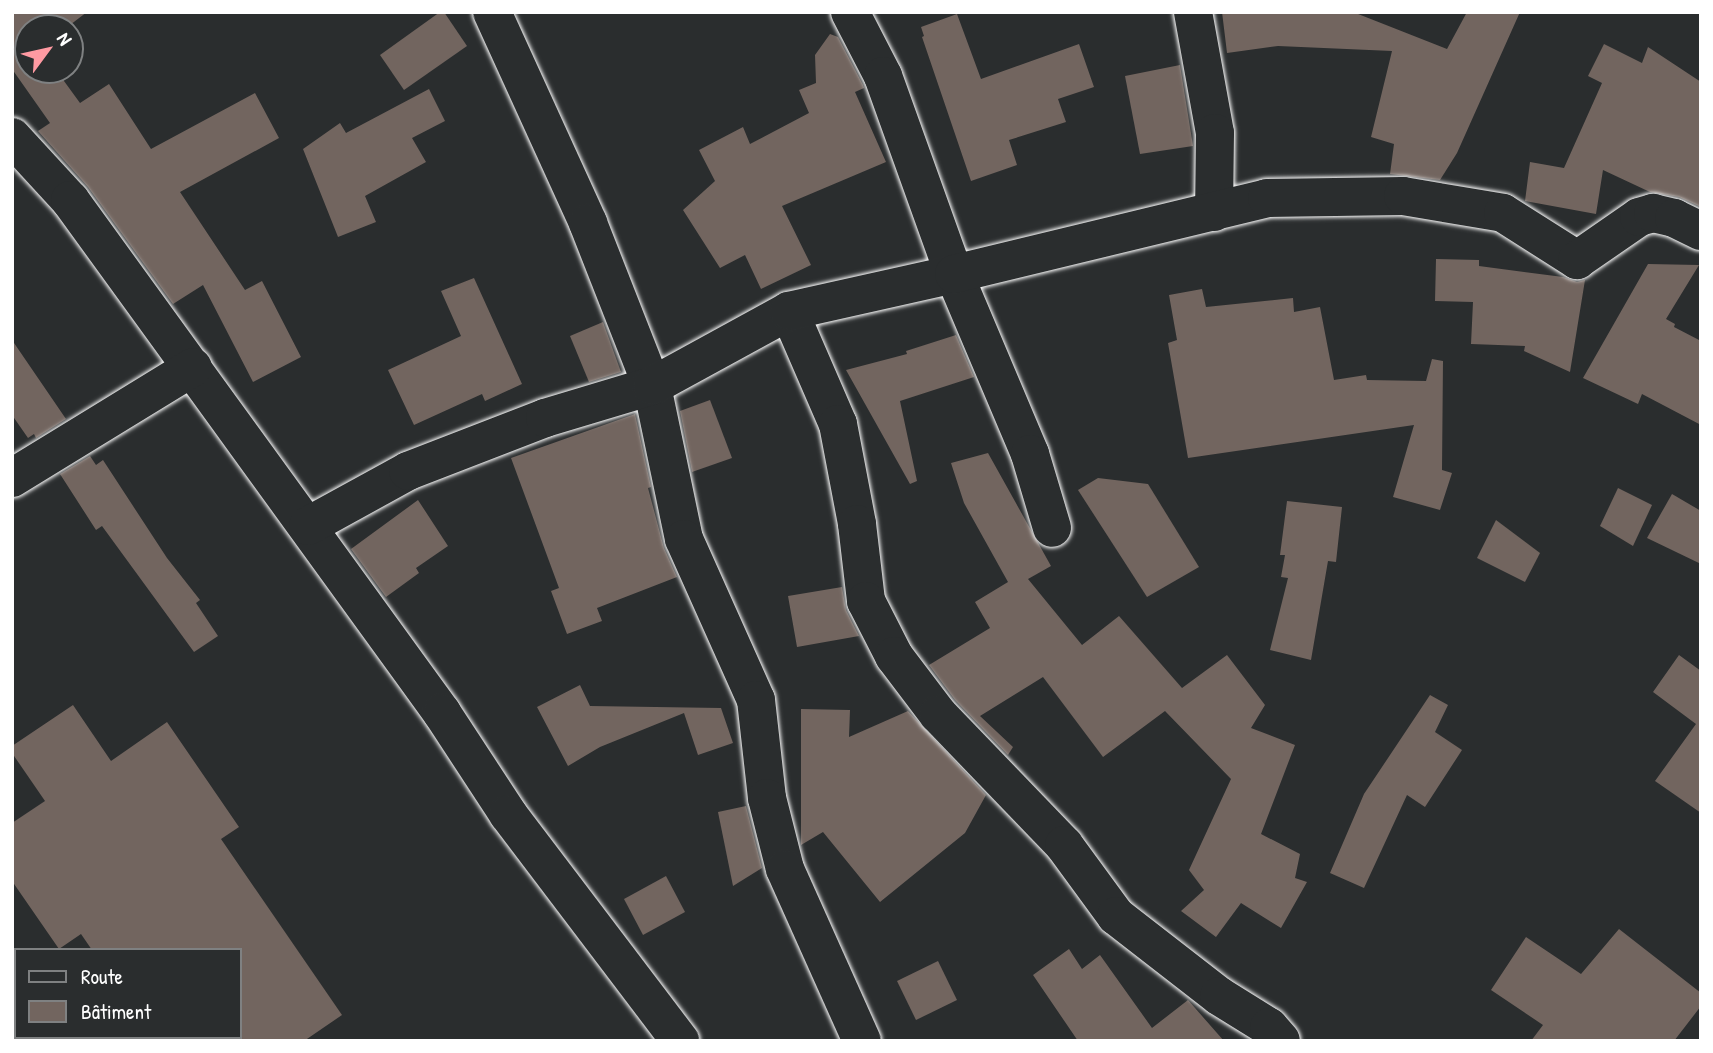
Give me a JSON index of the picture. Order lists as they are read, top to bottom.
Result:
{
  "legend": ["Route", "Bâtiment"],
  "north": "top right"
}
